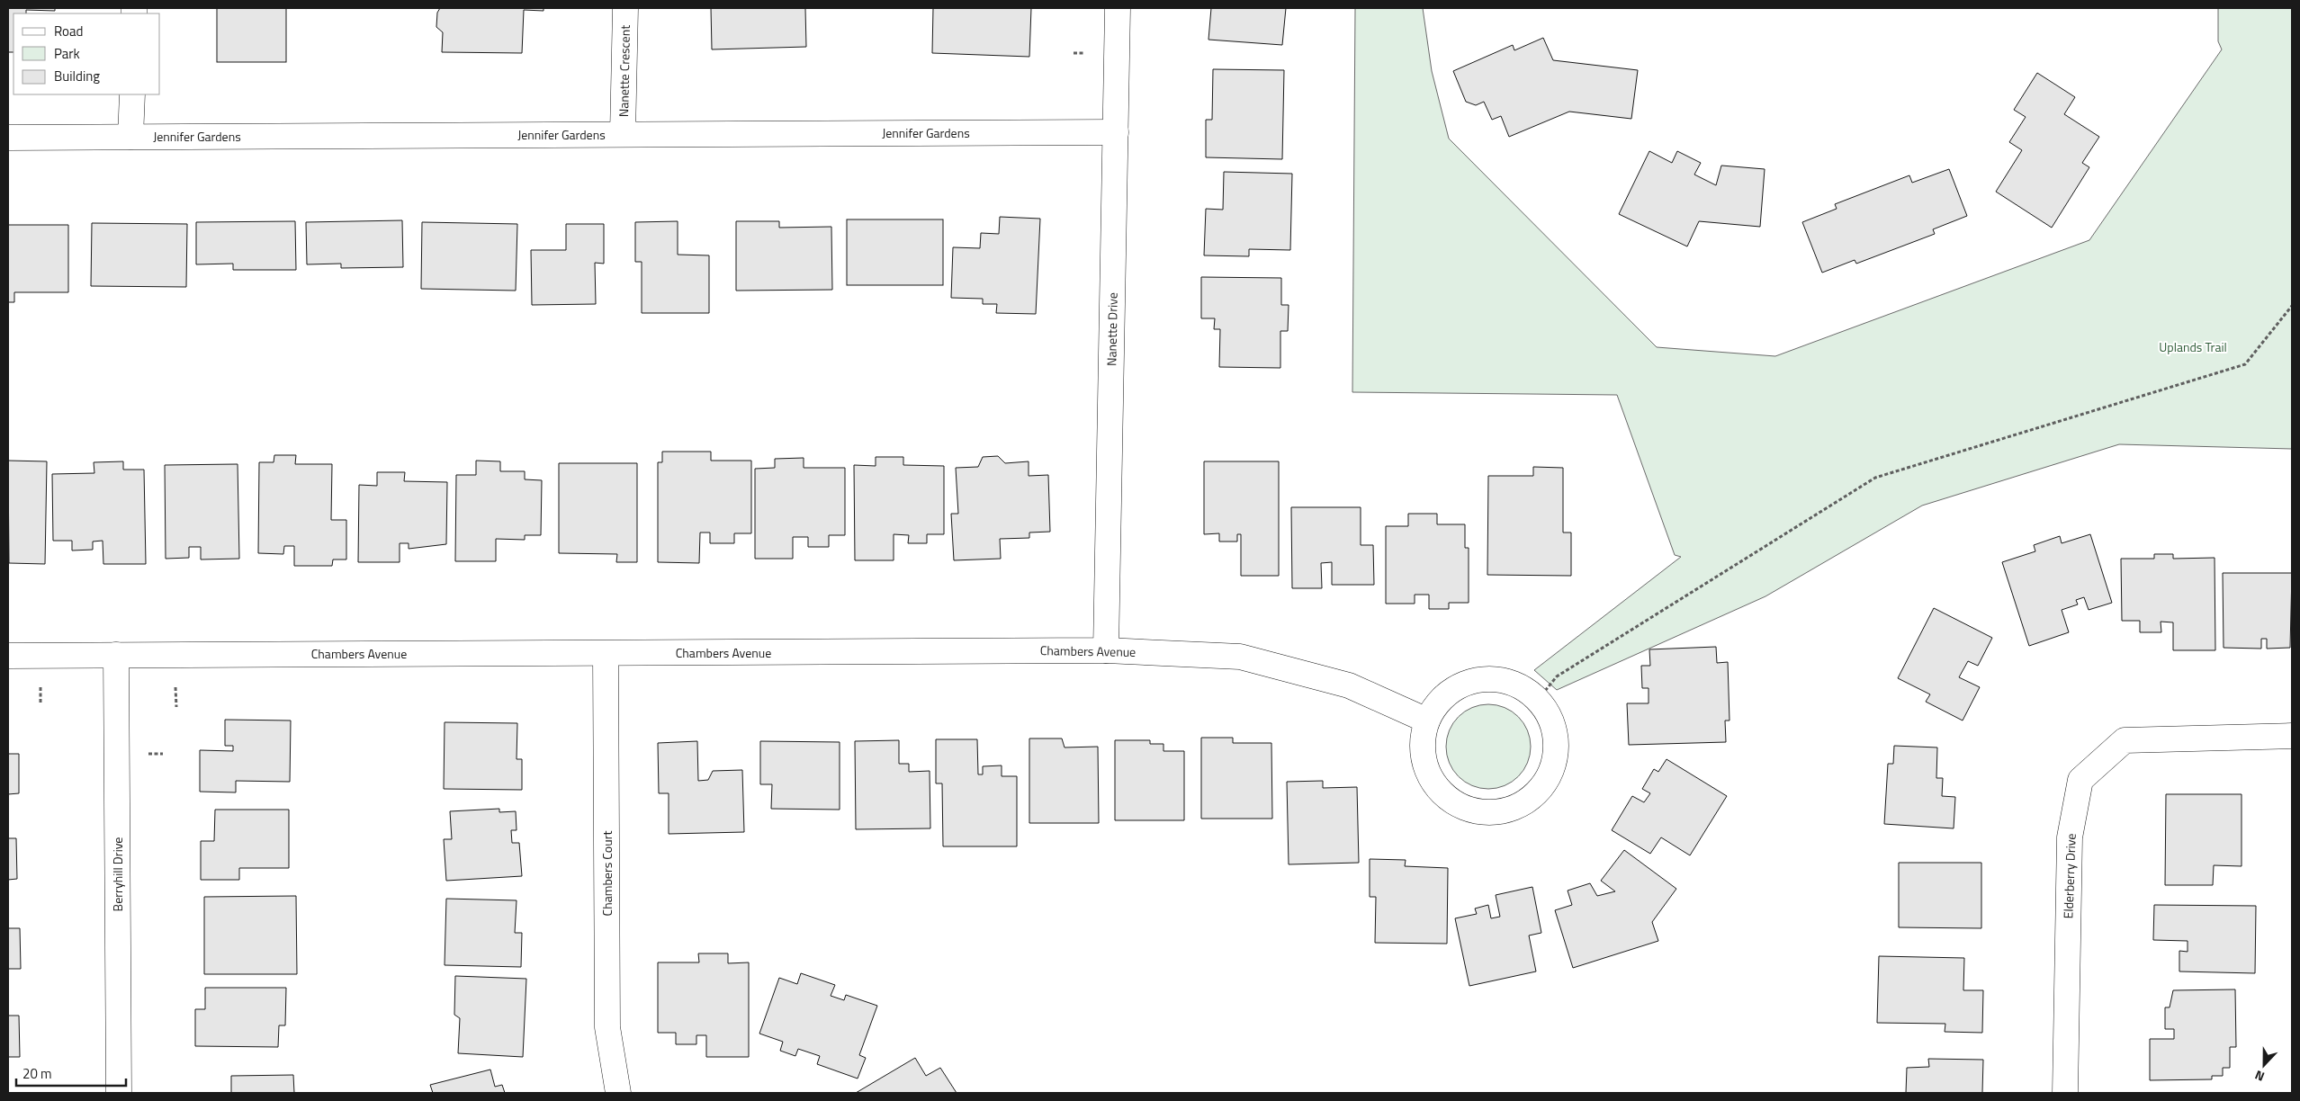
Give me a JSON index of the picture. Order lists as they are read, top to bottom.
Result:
{
  "streets": {
    "street": [
      "Nanette Crescent",
      "Jennifer Gardens",
      "Nanette Drive",
      "Chambers Avenue",
      "Chambers Court",
      "Berryhill Drive",
      "Elderberry Drive"
    ]
  },
  "crossings": [
    ["Nanette Crescent", "Jennifer Gardens"],
    ["Jennifer Gardens", "Nanette Drive"],
    ["Nanette Drive", "Chambers Avenue"],
    ["Chambers Avenue", "Chambers Court"],
    ["Chambers Avenue", "Berryhill Drive"]
  ],
  "parks": ["Uplands Trail"],
  "legend": ["Road", "Park", "Building"],
  "scale_bar": "20 m",
  "north": "bottom"
}
